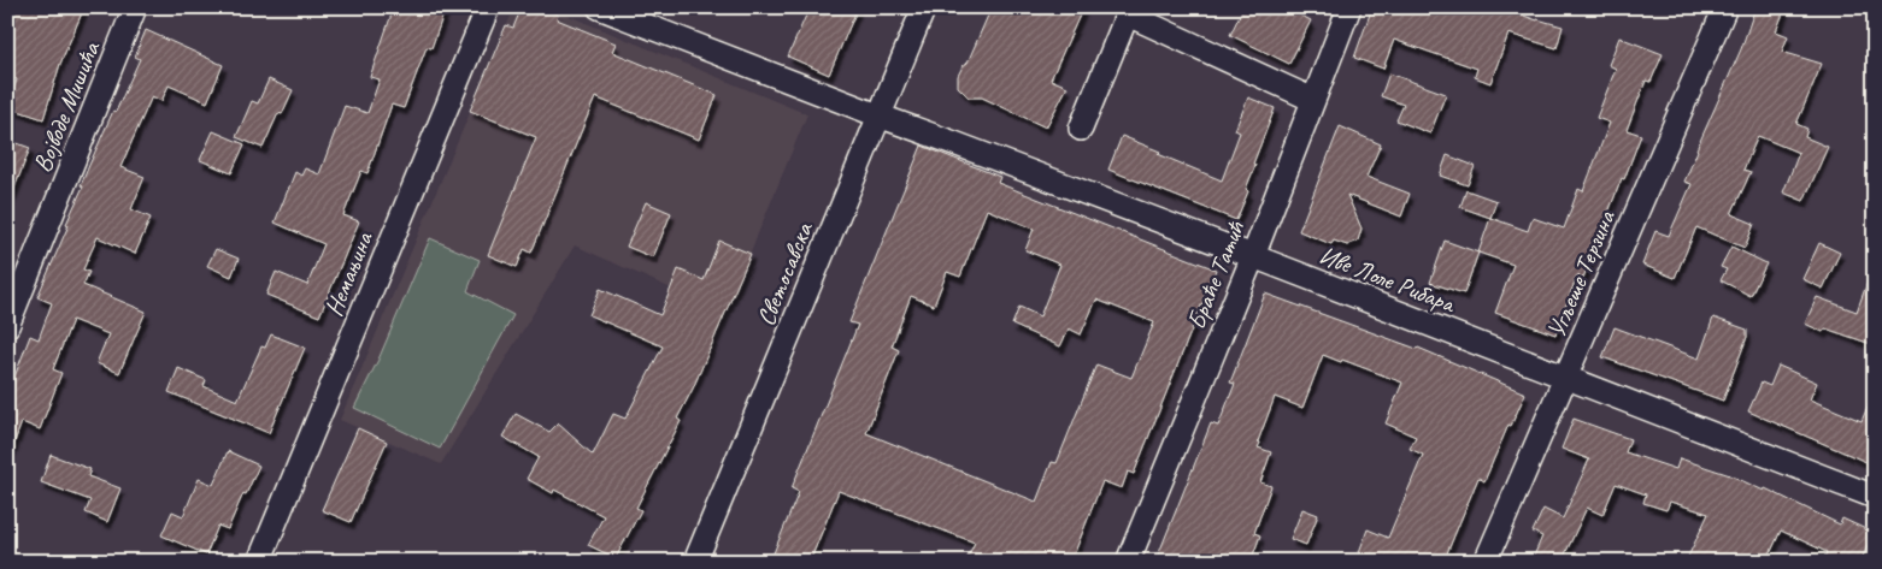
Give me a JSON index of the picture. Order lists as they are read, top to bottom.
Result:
{
  "streets": {
    "street": [
      "Војводе Мишића",
      "Немањина",
      "Светосавска",
      "Угљеше Терзина",
      "Браће Татић",
      "Иве Лоле Рибара"
    ]
  },
  "crossings": [
    ["Светосавска", "Иве Лоле Рибара"],
    ["Угљеше Терзина", "Иве Лоле Рибара"],
    ["Браће Татић", "Иве Лоле Рибара"]
  ]
}
